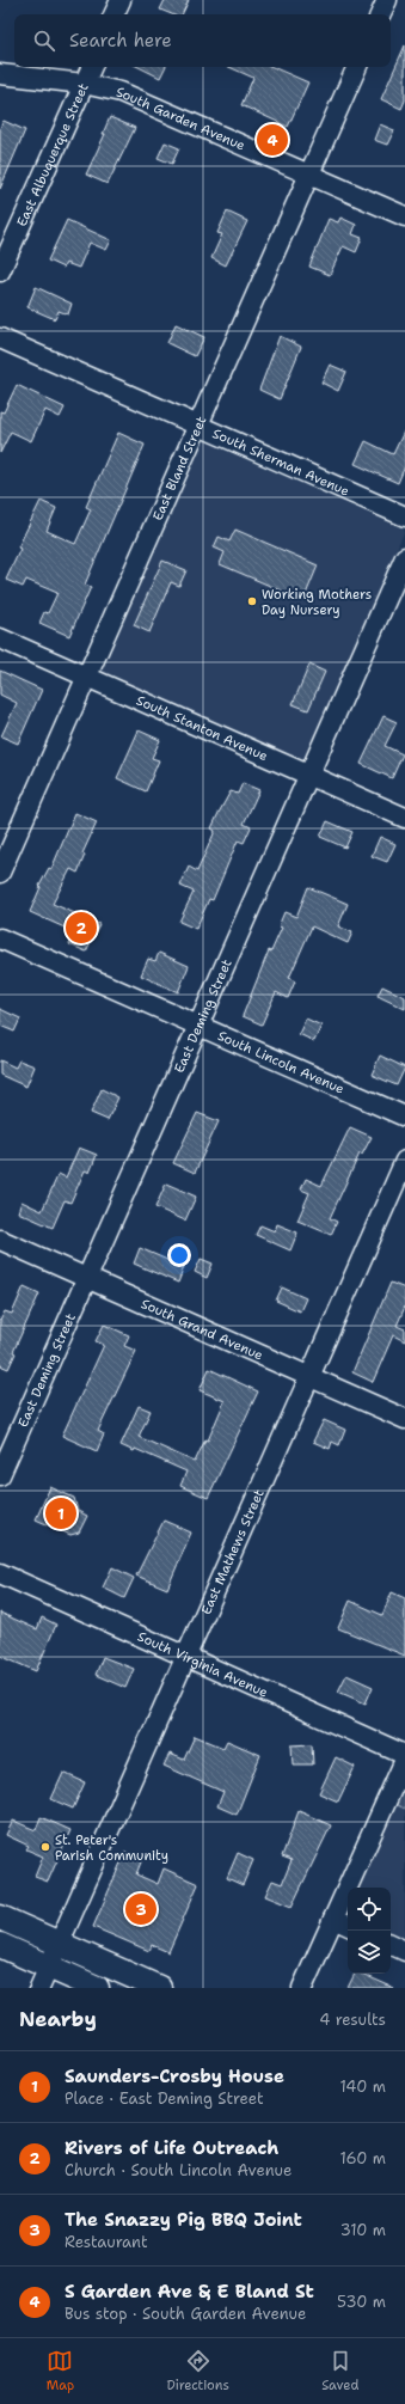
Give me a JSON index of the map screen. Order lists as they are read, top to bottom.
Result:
{
  "streets": {
    "street": [
      "South Garden Avenue",
      "East Albuquerque Street",
      "South Sherman Avenue",
      "East Bland Street",
      "South Stanton Avenue",
      "East Deming Street",
      "South Lincoln Avenue",
      "South Grand Avenue",
      "East Mathews Street",
      "South Virginia Avenue"
    ]
  },
  "crossings": [
    ["South Garden Avenue", "East Albuquerque Street"],
    ["South Garden Avenue", "East Bland Street"],
    ["South Sherman Avenue", "East Bland Street"],
    ["East Bland Street", "South Stanton Avenue"],
    ["South Stanton Avenue", "East Deming Street"],
    ["East Deming Street", "South Lincoln Avenue"],
    ["East Deming Street", "South Grand Avenue"],
    ["South Grand Avenue", "East Mathews Street"],
    ["East Mathews Street", "South Virginia Avenue"]
  ],
  "places": ["Working Mothers Day Nursery", "St. Peter's Parish Community"],
  "page": {
    "search": "Search here",
    "pins": [
      "4",
      "2",
      "1",
      "3"
    ],
    "heading": ["Nearby", "4 results"],
    "list": [
      {
        "mark": "1",
        "name": "Saunders-Crosby House",
        "note": "Place · East Deming Street",
        "value": "140 m"
      },
      {
        "mark": "2",
        "name": "Rivers of Life Outreach",
        "note": "Church · South Lincoln Avenue",
        "value": "160 m"
      },
      {
        "mark": "3",
        "name": "The Snazzy Pig BBQ Joint",
        "note": "Restaurant",
        "value": "310 m"
      },
      {
        "mark": "4",
        "name": "S Garden Ave & E Bland St",
        "note": "Bus stop · South Garden Avenue",
        "value": "530 m"
      }
    ],
    "nav": ["Map", "Directions", "Saved"]
  }
}
